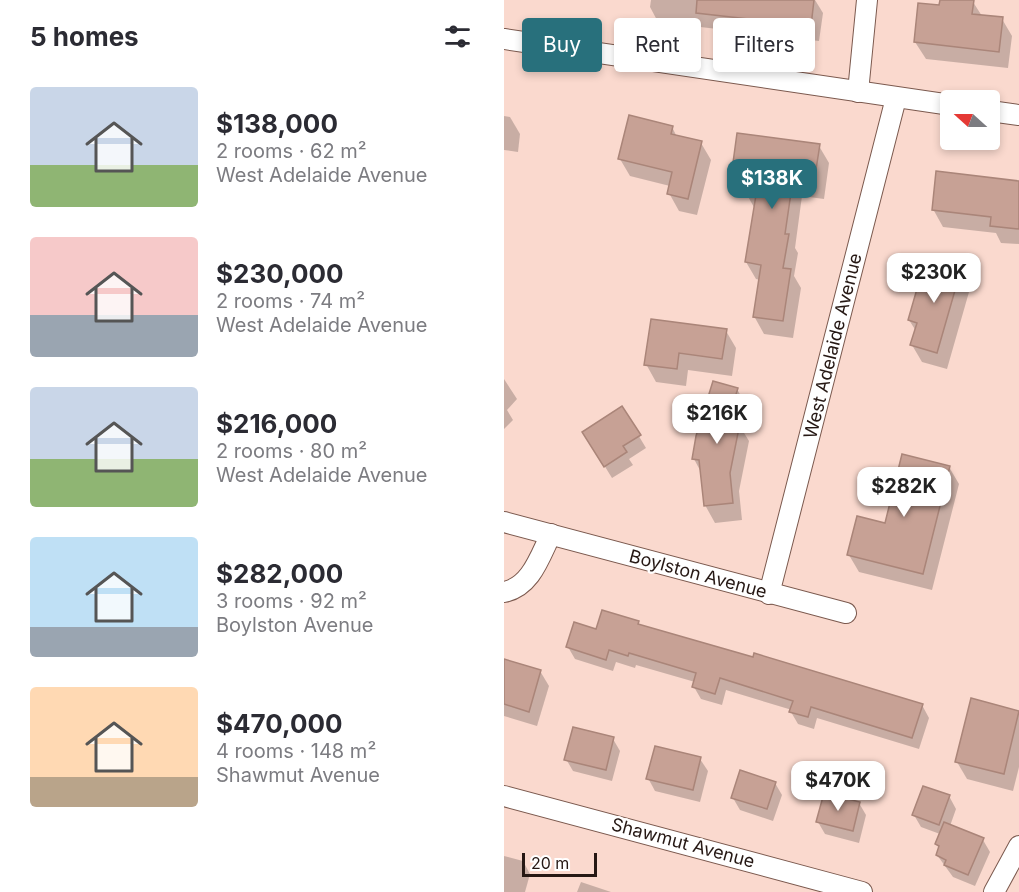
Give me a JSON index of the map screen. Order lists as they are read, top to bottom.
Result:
{
  "streets": {
    "street": ["West Adelaide Avenue", "Boylston Avenue", "Shawmut Avenue"]
  },
  "crossings": [
    ["West Adelaide Avenue", "Boylston Avenue"]
  ],
  "scale_bar": "20 m",
  "north": "left",
  "page": {
    "heading": "5 homes",
    "chip": ["Buy", "Rent", "Filters"],
    "list": [
      {
        "name": "$138,000",
        "note": "2 rooms · 62 m² · West Adelaide Avenue"
      },
      {
        "name": "$230,000",
        "note": "2 rooms · 74 m² · West Adelaide Avenue"
      },
      {
        "name": "$216,000",
        "note": "2 rooms · 80 m² · West Adelaide Avenue"
      },
      {
        "name": "$282,000",
        "note": "3 rooms · 92 m² · Boylston Avenue"
      },
      {
        "name": "$470,000",
        "note": "4 rooms · 148 m² · Shawmut Avenue"
      }
    ],
    "price": [
      "$138K",
      "$230K",
      "$216K",
      "$282K",
      "$470K"
    ],
    "scale": "20 m"
  }
}
